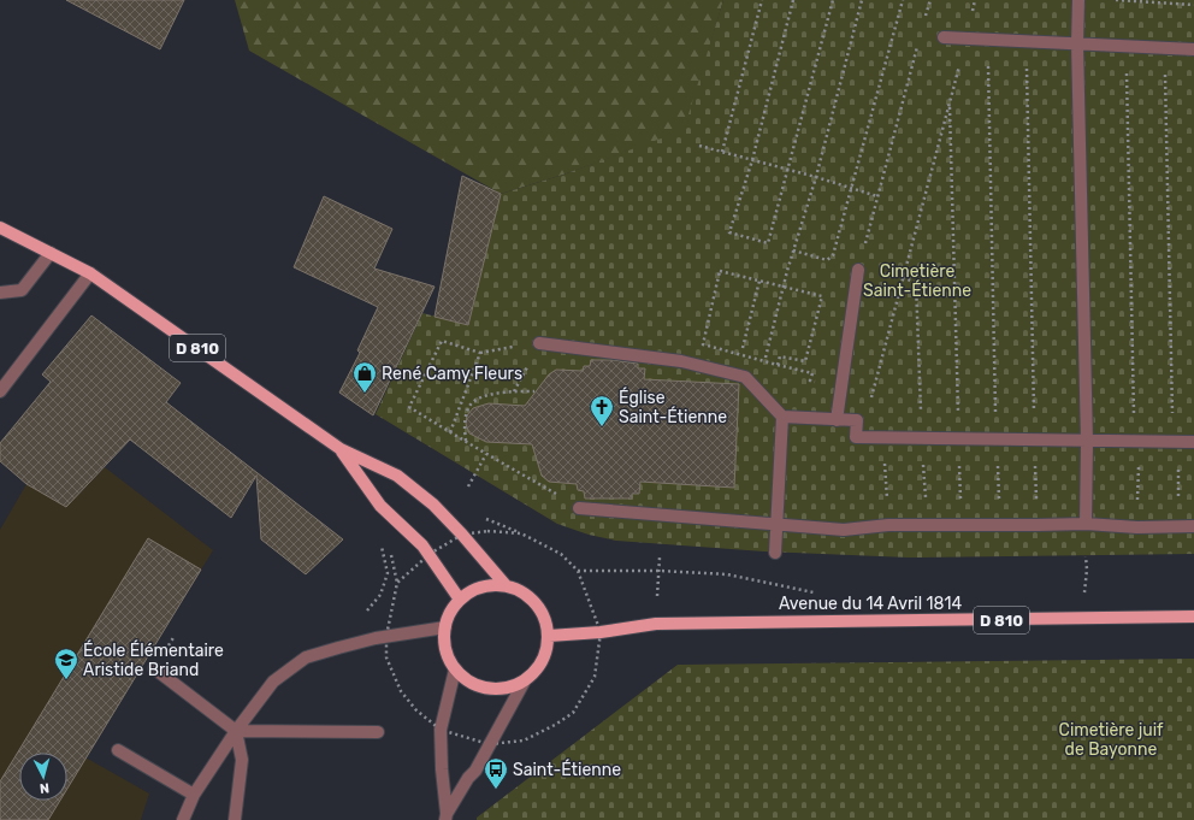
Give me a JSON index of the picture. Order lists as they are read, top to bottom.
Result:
{
  "streets": {
    "main road": ["D 810", "Avenue du 14 Avril 1814"]
  },
  "crossings": [
    ["D 810", "Avenue du 14 Avril 1814"]
  ],
  "parks": ["Cimetière Saint-Étienne", "Cimetière juif de Bayonne"],
  "places": {
    "shop": ["René Camy Fleurs"],
    "church": ["Église Saint-Étienne"],
    "school or university": ["École Élémentaire Aristide Briand"],
    "bus stop": ["Saint-Étienne"]
  },
  "north": "bottom"
}
